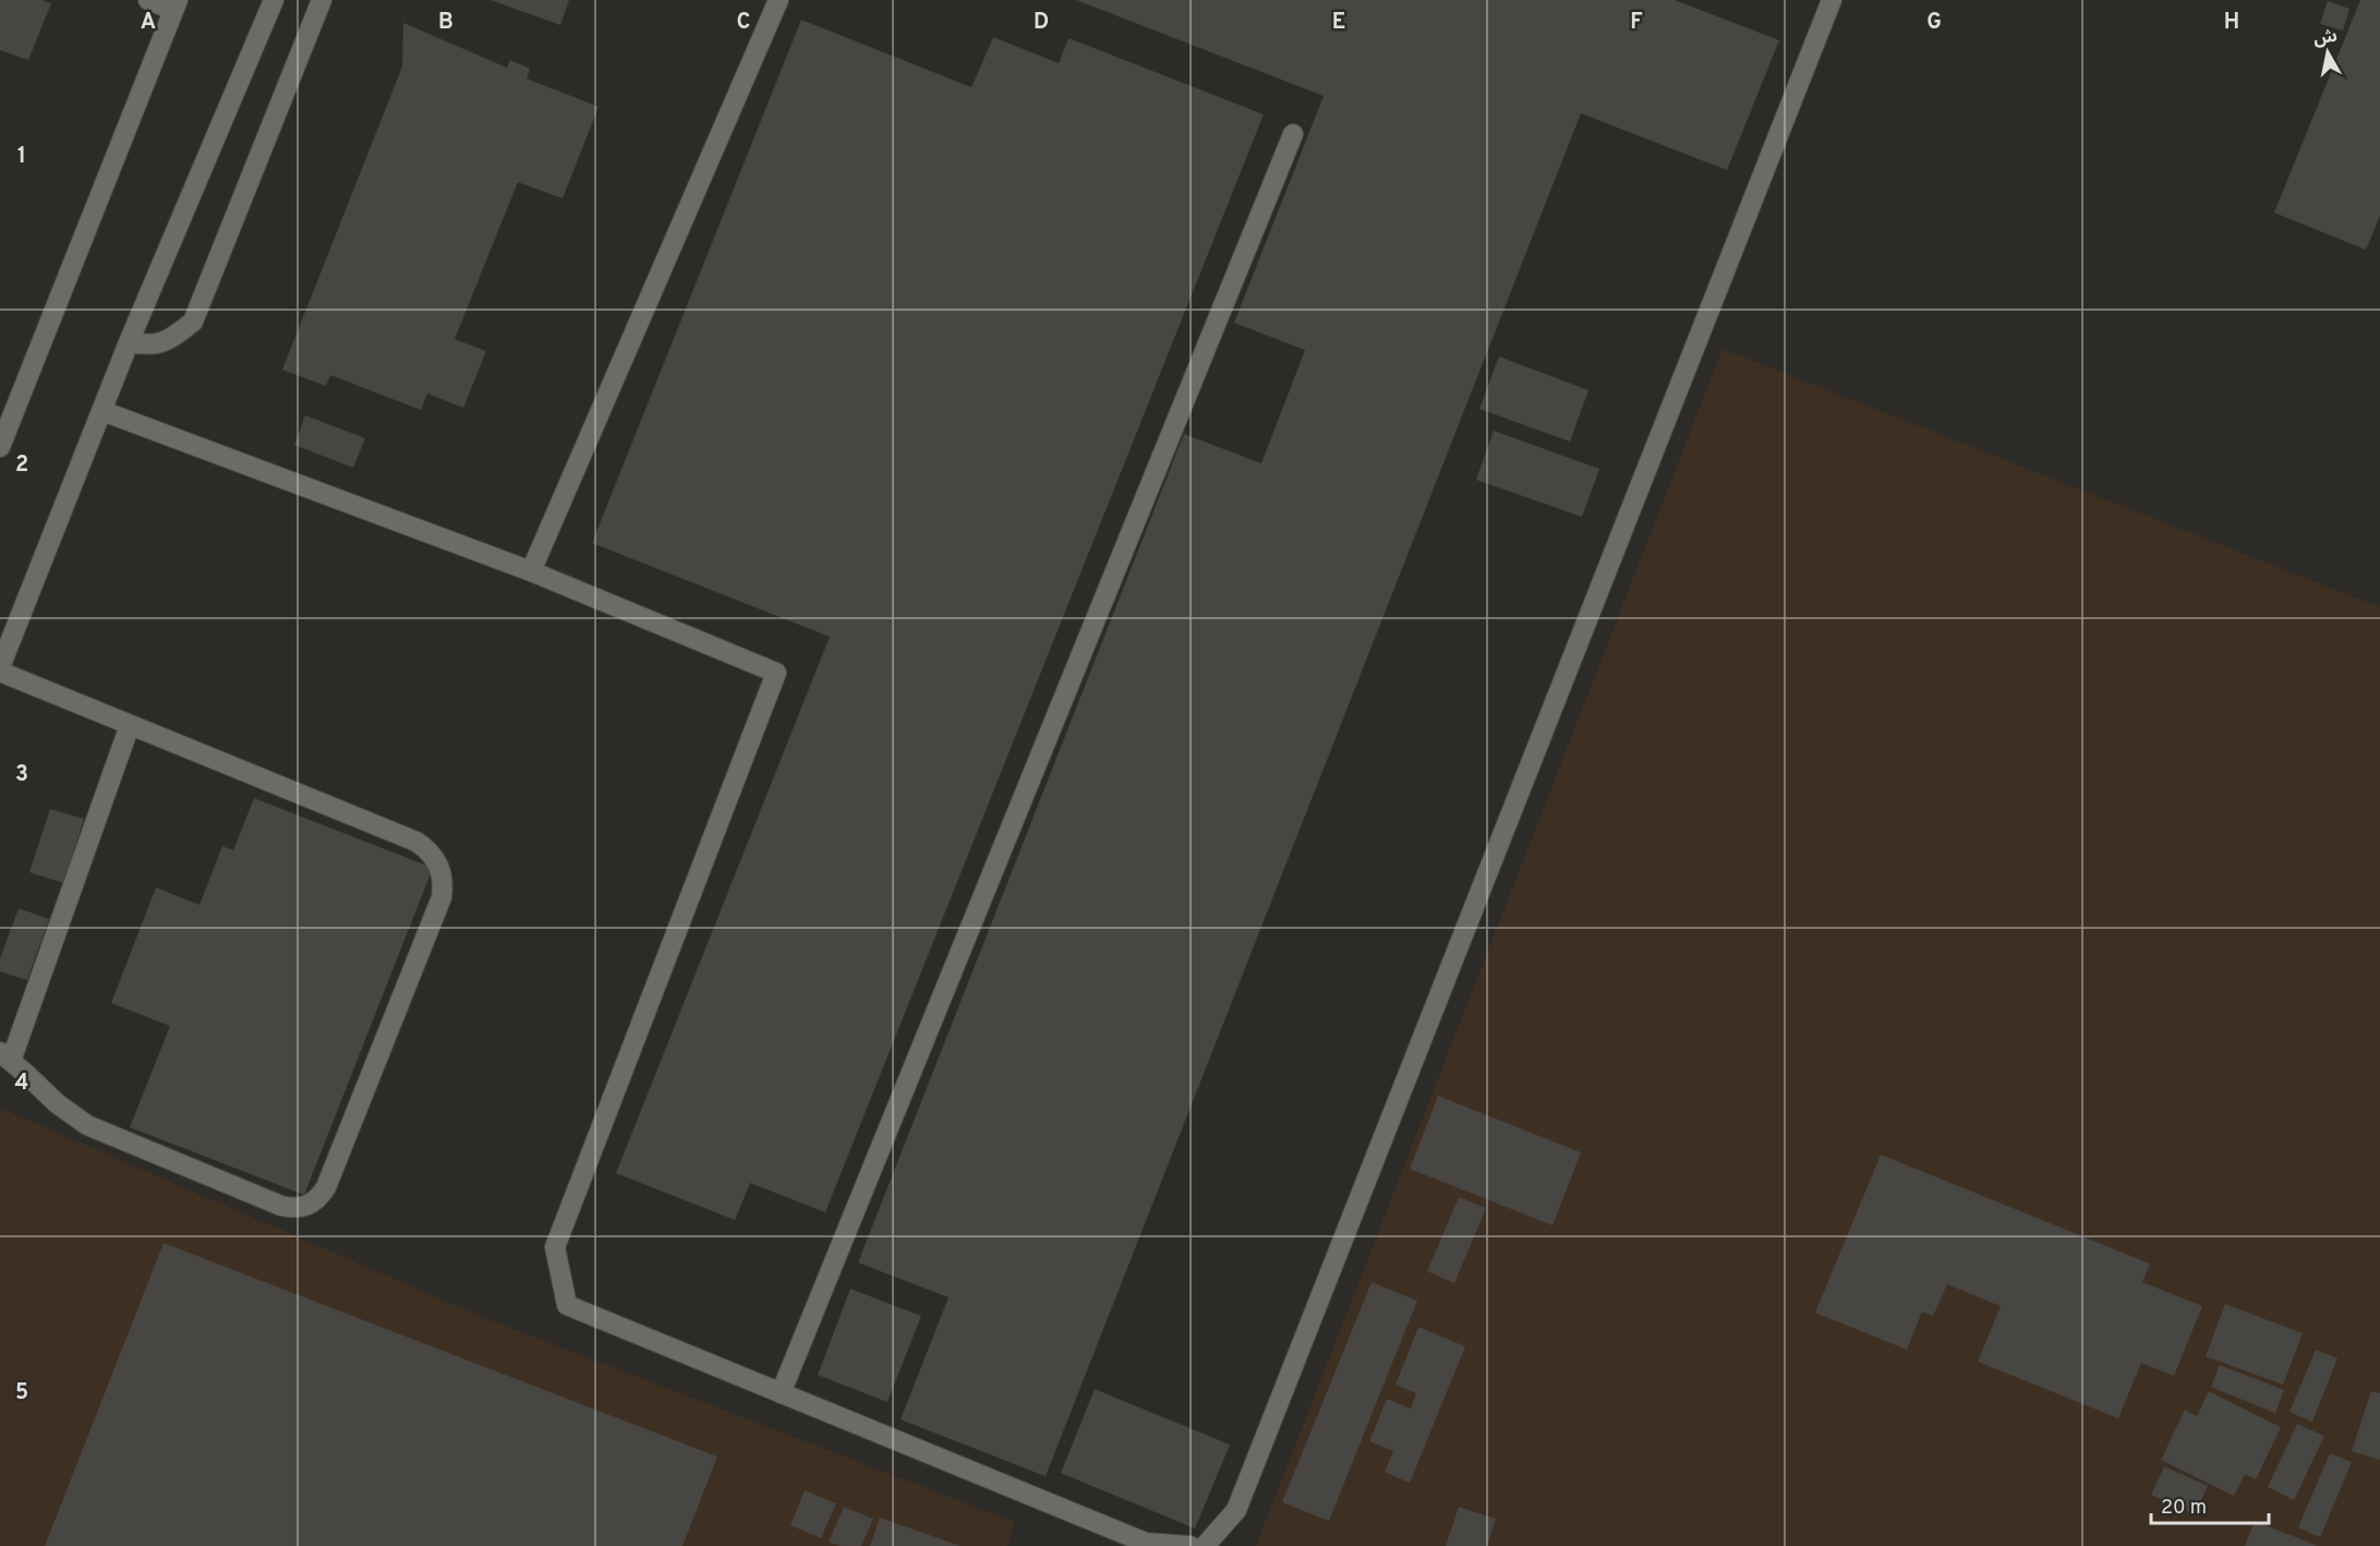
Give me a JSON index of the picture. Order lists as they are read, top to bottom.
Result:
{
  "scale_bar": "20 m",
  "north": "top",
  "grid": {
    "columns": [
      "A",
      "B",
      "C",
      "D",
      "E",
      "F",
      "G",
      "H"
    ],
    "rows": [
      "1",
      "2",
      "3",
      "4",
      "5"
    ]
  }
}
